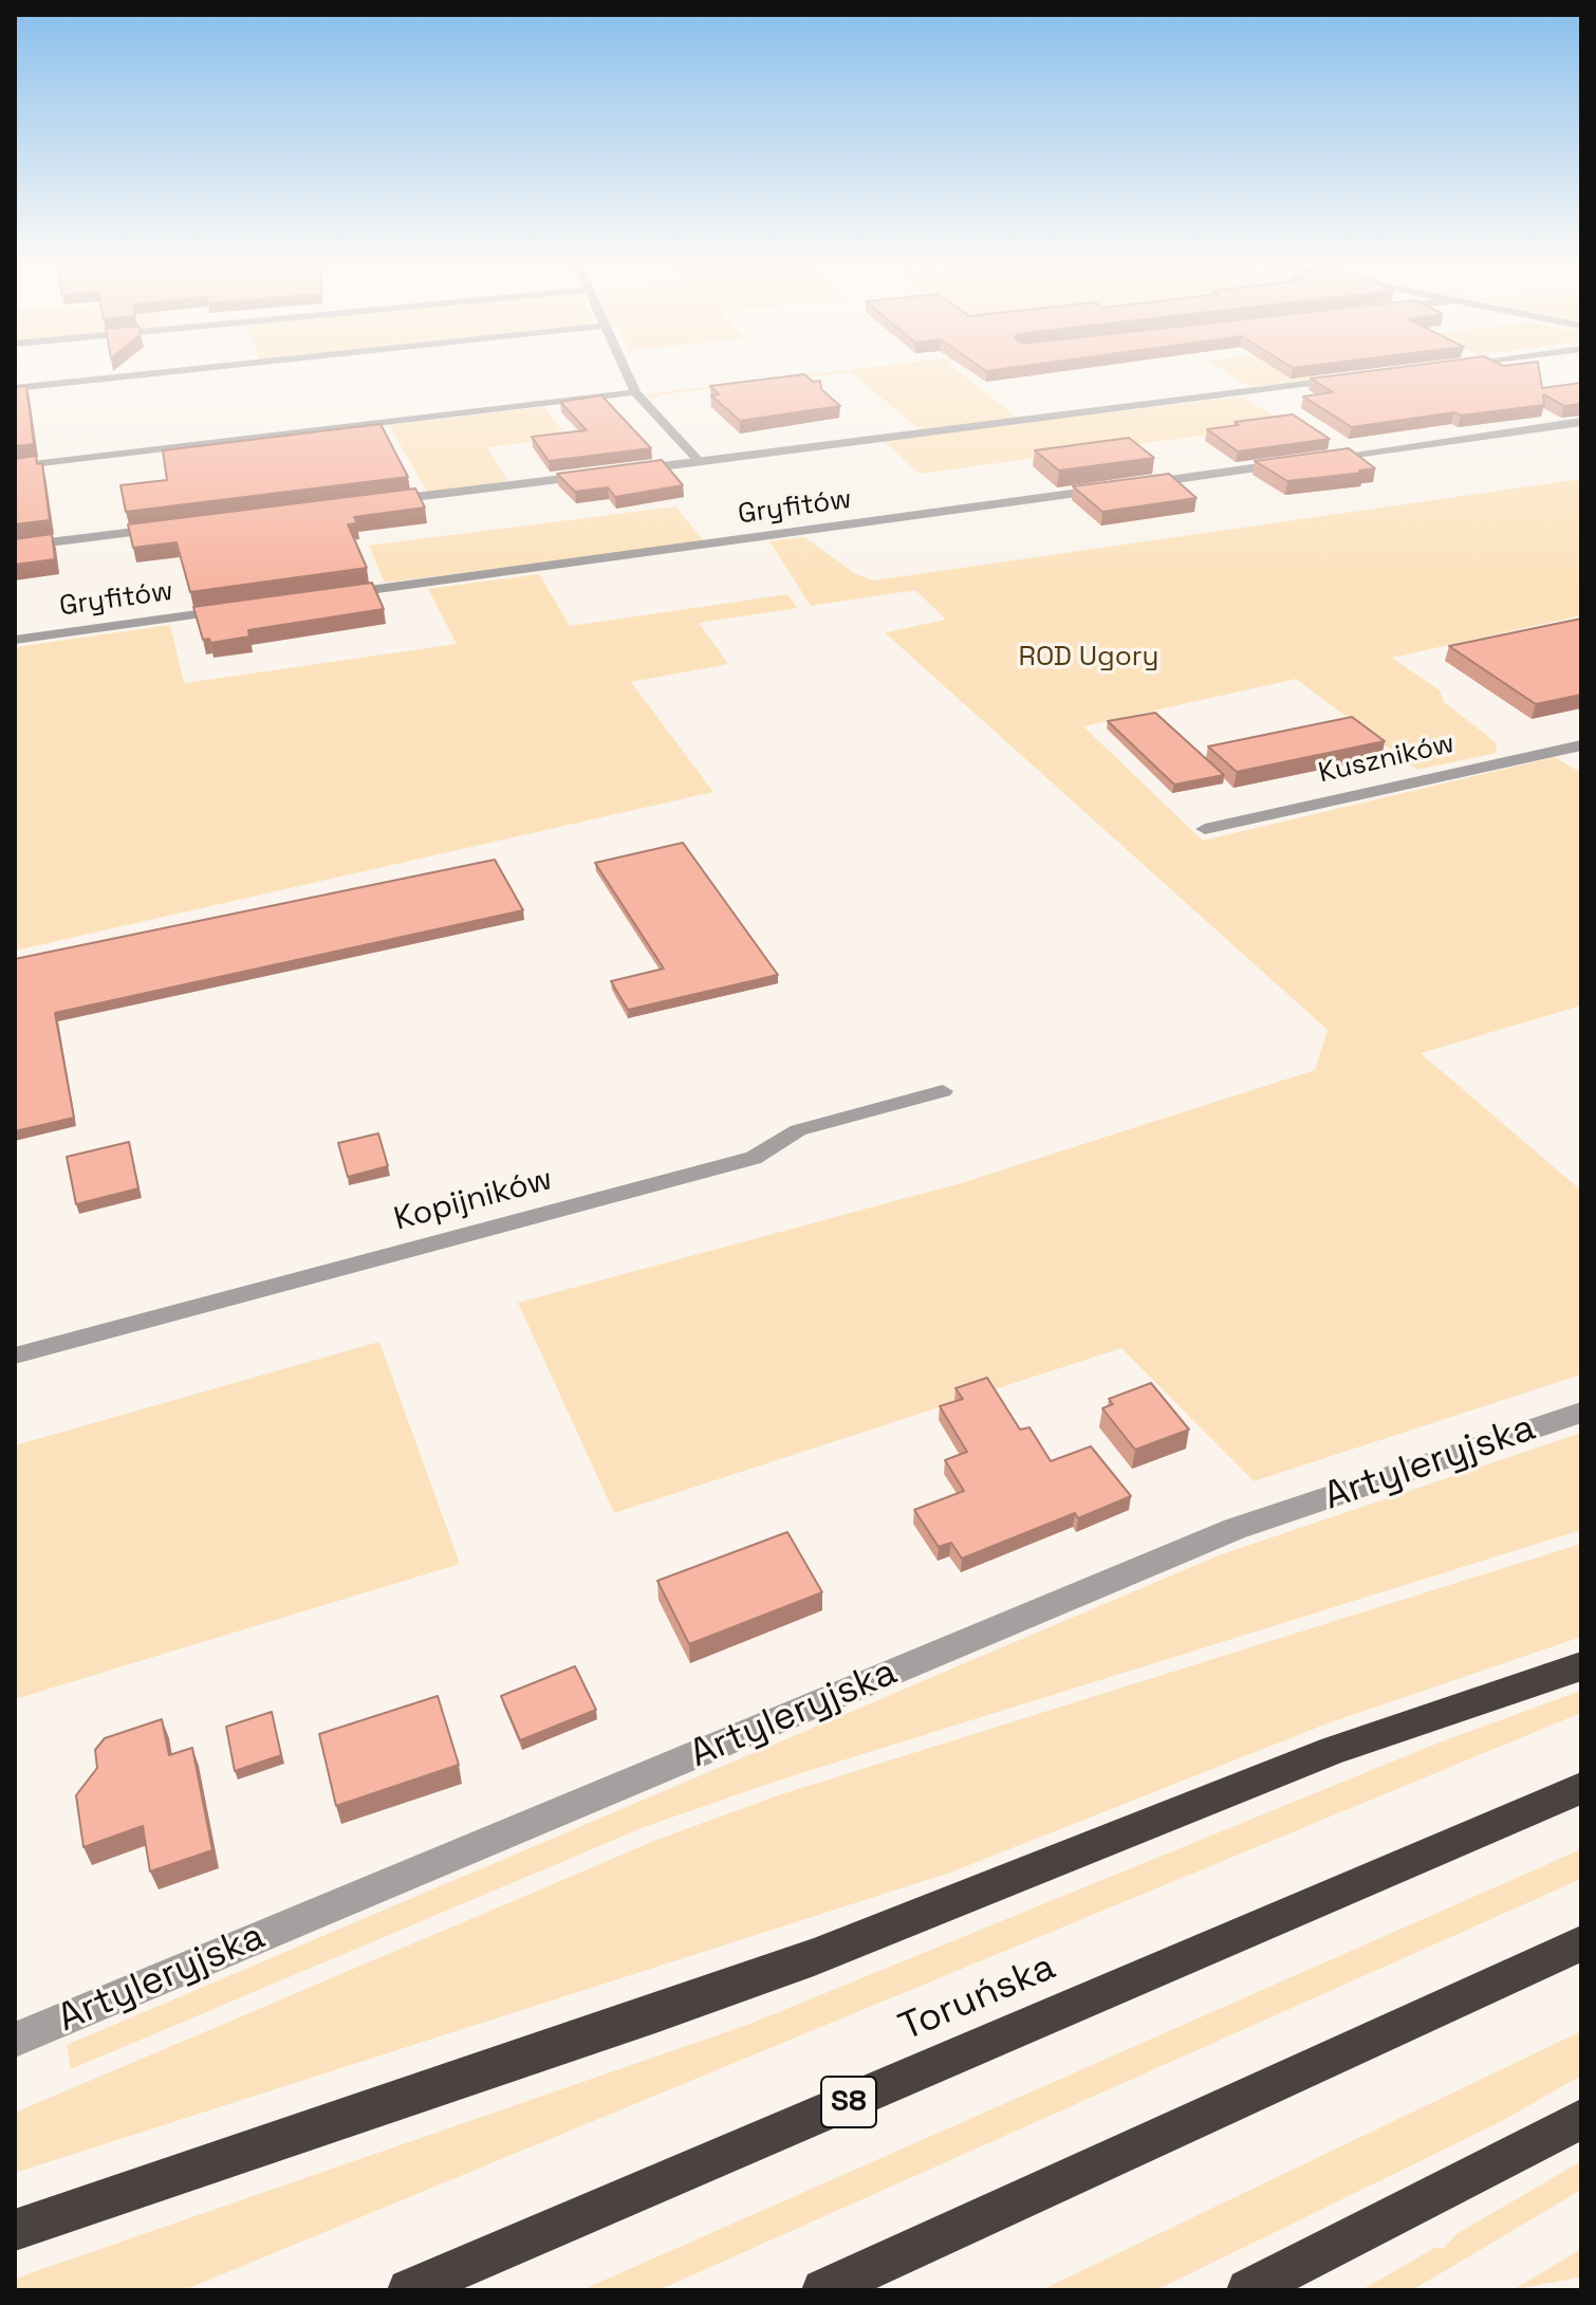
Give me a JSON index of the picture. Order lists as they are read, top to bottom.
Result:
{
  "streets": {
    "highway": ["Toruńska", "S8"],
    "street": ["Gryfitów", "Kuszników", "Artyleryjska"],
    "lane": ["Kopijników"]
  },
  "parks": ["ROD Ugory"]
}
